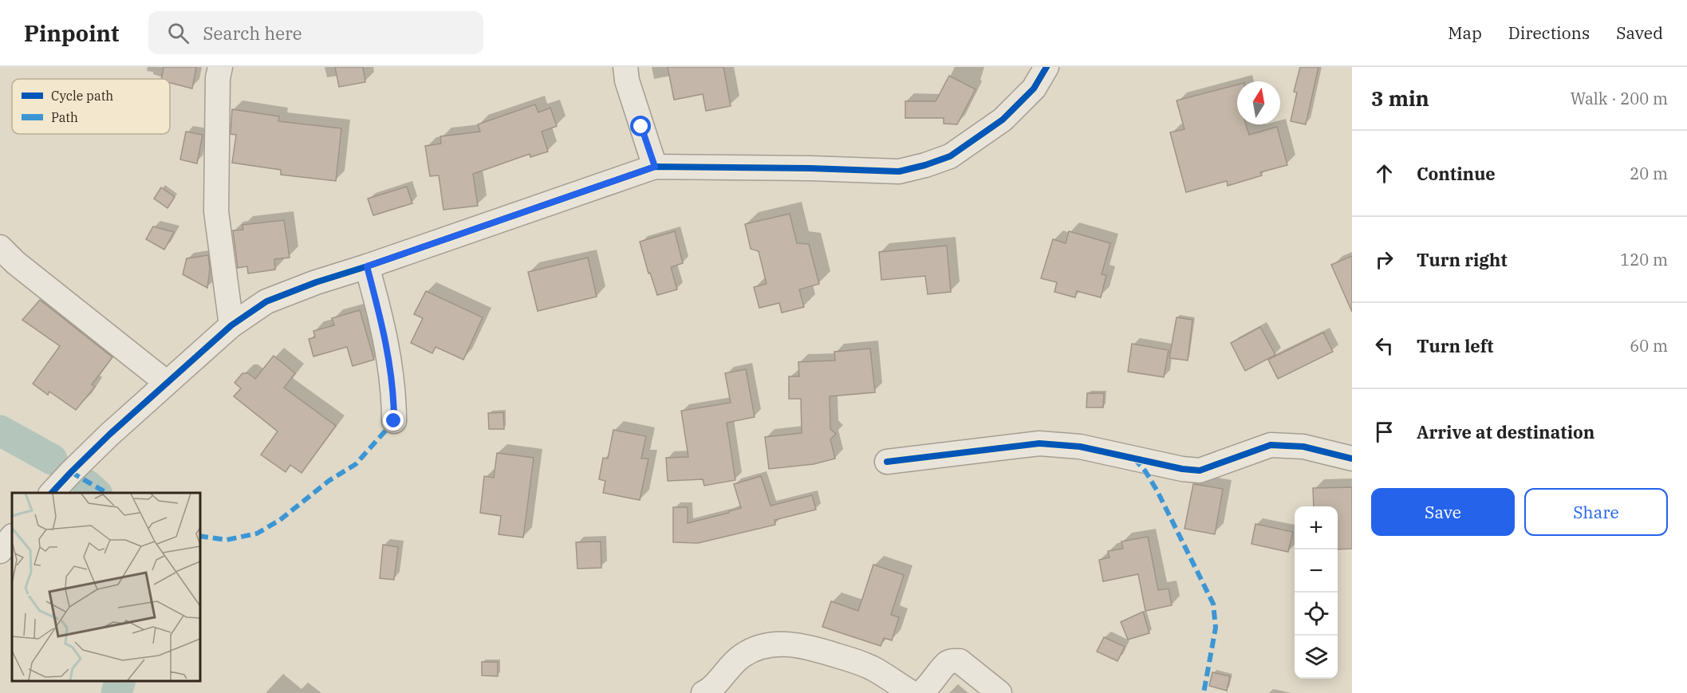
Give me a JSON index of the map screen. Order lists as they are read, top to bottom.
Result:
{
  "legend": ["Cycle path", "Path"],
  "north": "top",
  "page": {
    "header": "Pinpoint",
    "search": "Search here",
    "nav": ["Map", "Directions", "Saved"],
    "heading": ["3 min", "Walk · 200 m"],
    "list": [
      ["Continue", "20 m"],
      ["Turn right", "120 m"],
      ["Turn left", "60 m"],
      "Arrive at destination"
    ],
    "buttons": ["Save", "Share"],
    "map_buttons": ["+", "−"]
  }
}
